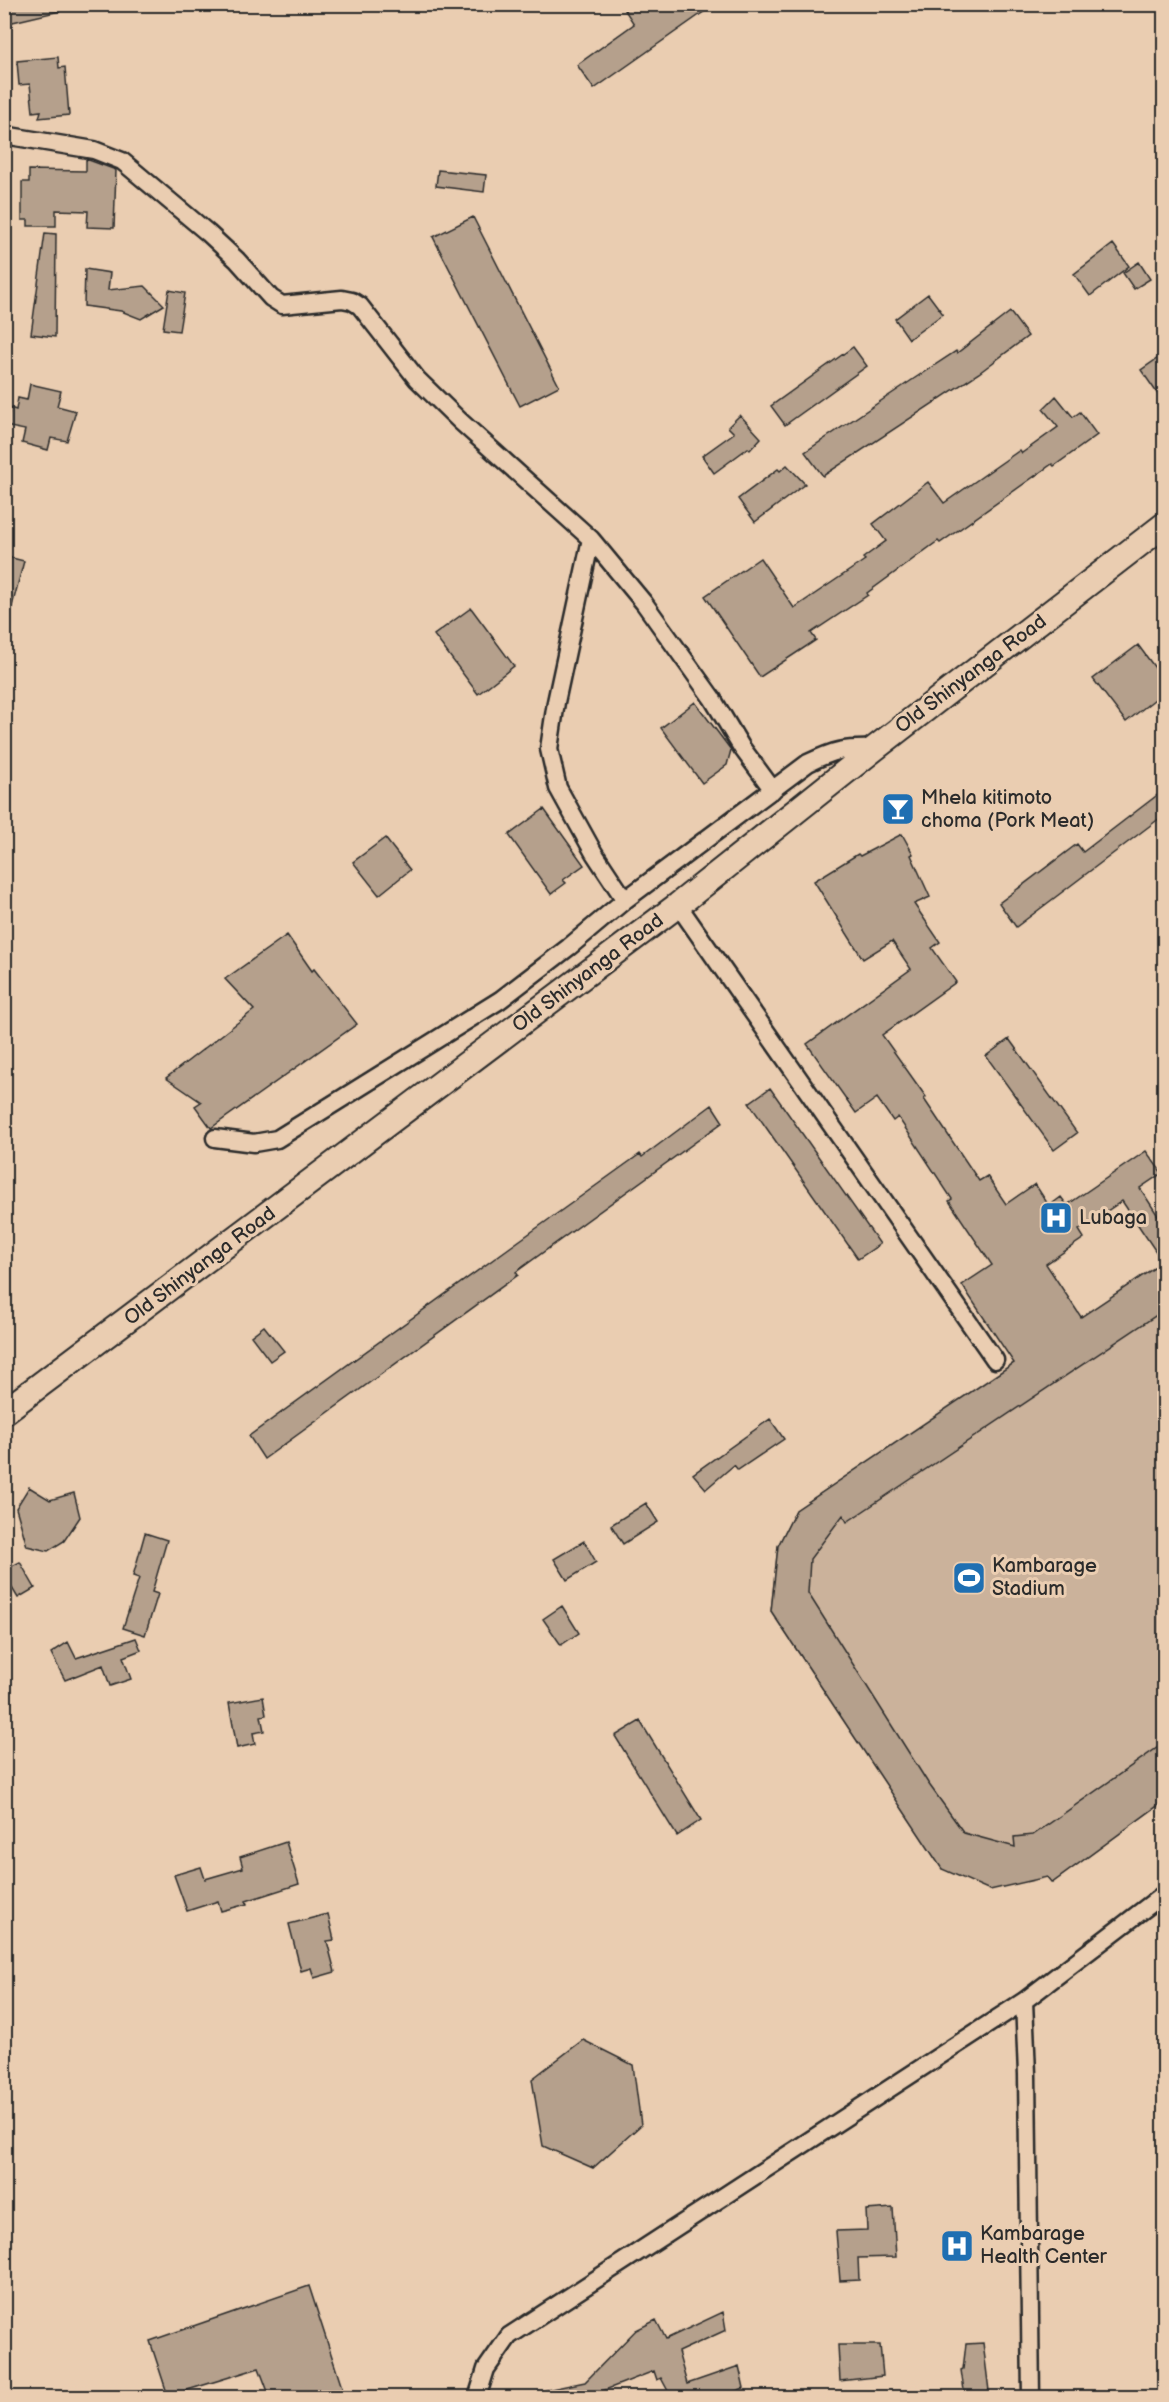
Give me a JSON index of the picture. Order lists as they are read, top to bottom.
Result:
{
  "streets": {
    "main road": ["Old Shinyanga Road"]
  },
  "places": {
    "bar": ["Mhela kitimoto choma (Pork Meat)"],
    "hospital": ["Lubaga", "Kambarage Health Center"],
    "sports": ["Kambarage Stadium"]
  }
}
